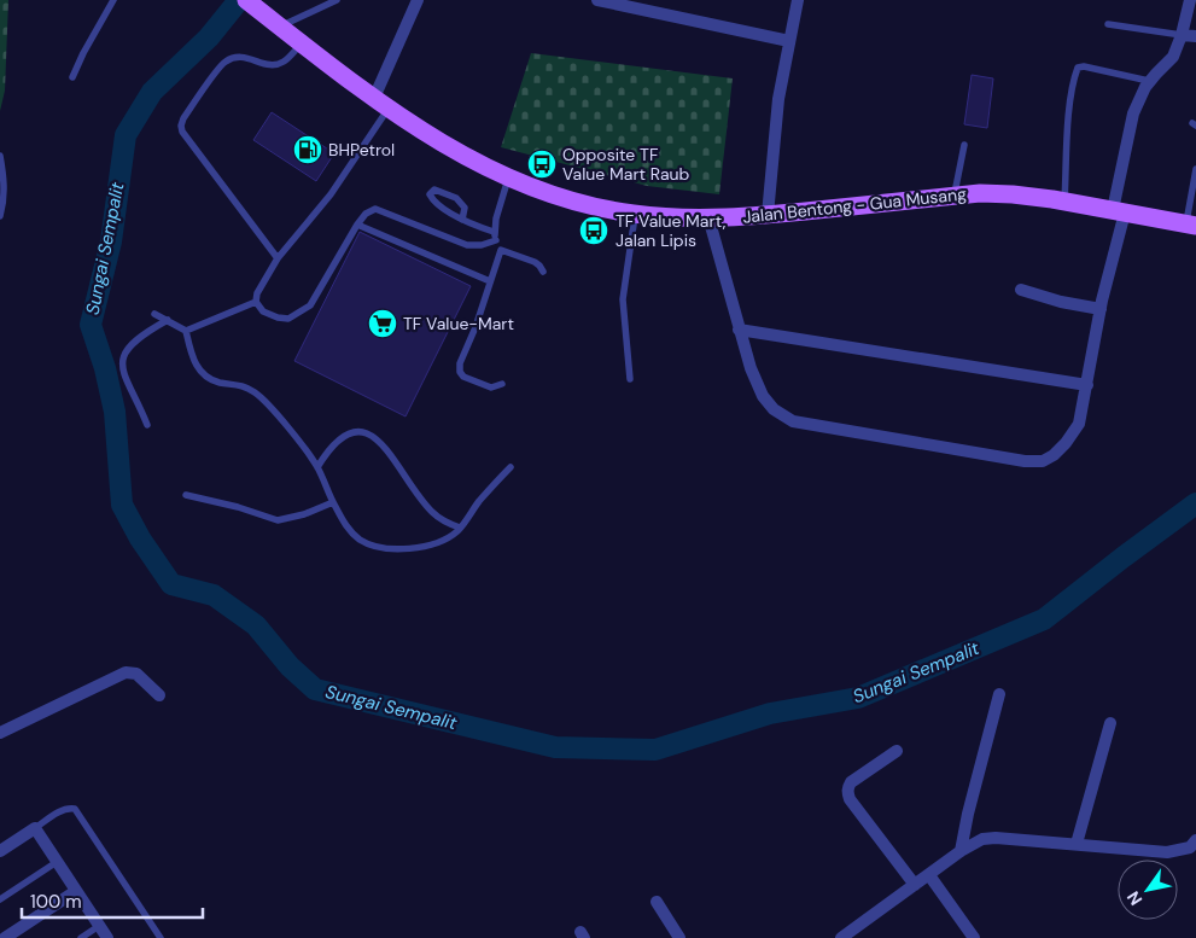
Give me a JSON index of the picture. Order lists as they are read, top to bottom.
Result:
{
  "streets": {
    "main road": ["Jalan Bentong - Gua Musang"]
  },
  "water": ["Sungai Sempalit"],
  "places": {
    "fuel station": ["BHPetrol"],
    "bus stop": ["Opposite TF Value Mart Raub", "TF Value Mart, Jalan Lipis"],
    "supermarket": ["TF Value-Mart"]
  },
  "scale_bar": "100 m",
  "north": "bottom left"
}
